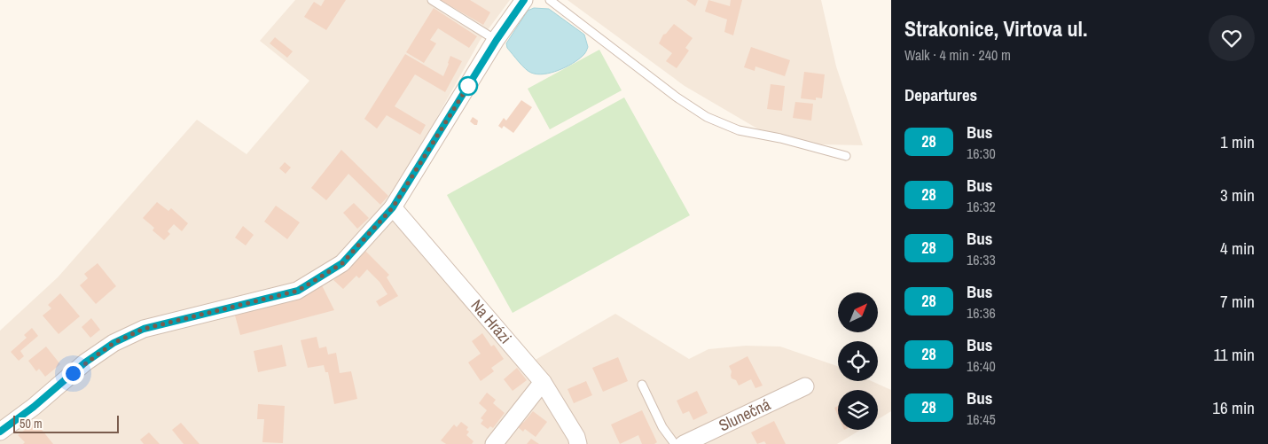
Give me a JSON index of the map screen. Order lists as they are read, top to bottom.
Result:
{
  "streets": {
    "street": ["Na Hrázi", "Slunečná"]
  },
  "lines": ["bus line 28"],
  "scale_bar": "50 m",
  "north": "top right",
  "page": {
    "heading": [
      ["Strakonice, Virtova ul.", "Walk · 4 min · 240 m"],
      "Departures"
    ],
    "list": [
      {
        "mark": "28",
        "name": "Bus",
        "note": "16:30",
        "value": "1 min"
      },
      {
        "mark": "28",
        "name": "Bus",
        "note": "16:32",
        "value": "3 min"
      },
      {
        "mark": "28",
        "name": "Bus",
        "note": "16:33",
        "value": "4 min"
      },
      {
        "mark": "28",
        "name": "Bus",
        "note": "16:36",
        "value": "7 min"
      },
      {
        "mark": "28",
        "name": "Bus",
        "note": "16:40",
        "value": "11 min"
      },
      {
        "mark": "28",
        "name": "Bus",
        "note": "16:45",
        "value": "16 min"
      }
    ],
    "scale": "50 m"
  }
}
